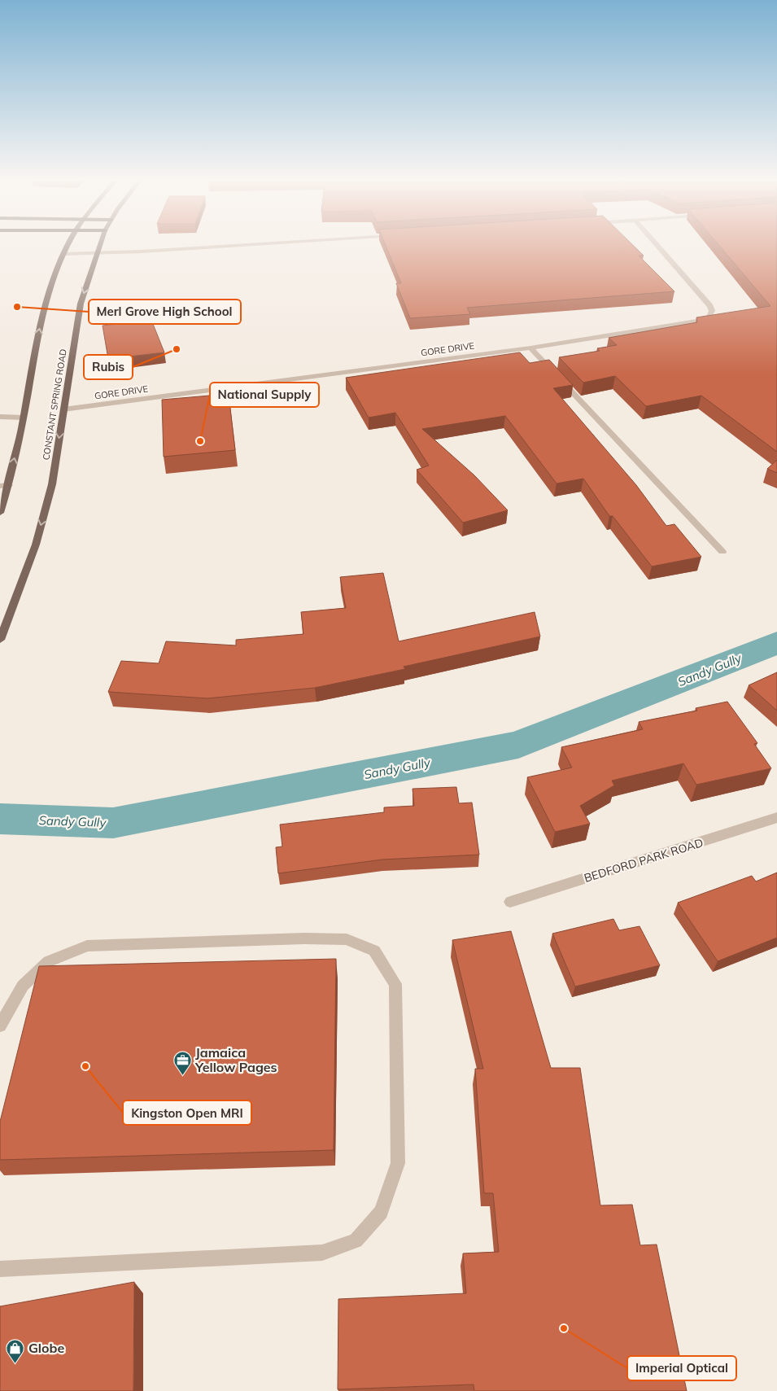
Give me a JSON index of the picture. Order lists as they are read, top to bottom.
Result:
{
  "streets": {
    "main road": ["CONSTANT SPRING ROAD"],
    "street": ["GORE DRIVE", "BEDFORD PARK ROAD"]
  },
  "crossings": [
    ["GORE DRIVE", "CONSTANT SPRING ROAD"]
  ],
  "water": ["Sandy Gully"],
  "places": {
    "other": [
      "Merl Grove High School",
      "Rubis",
      "National Supply",
      "Kingston Open MRI",
      "Imperial Optical"
    ],
    "office": ["Jamaica Yellow Pages"],
    "shop": ["Globe"]
  }
}
